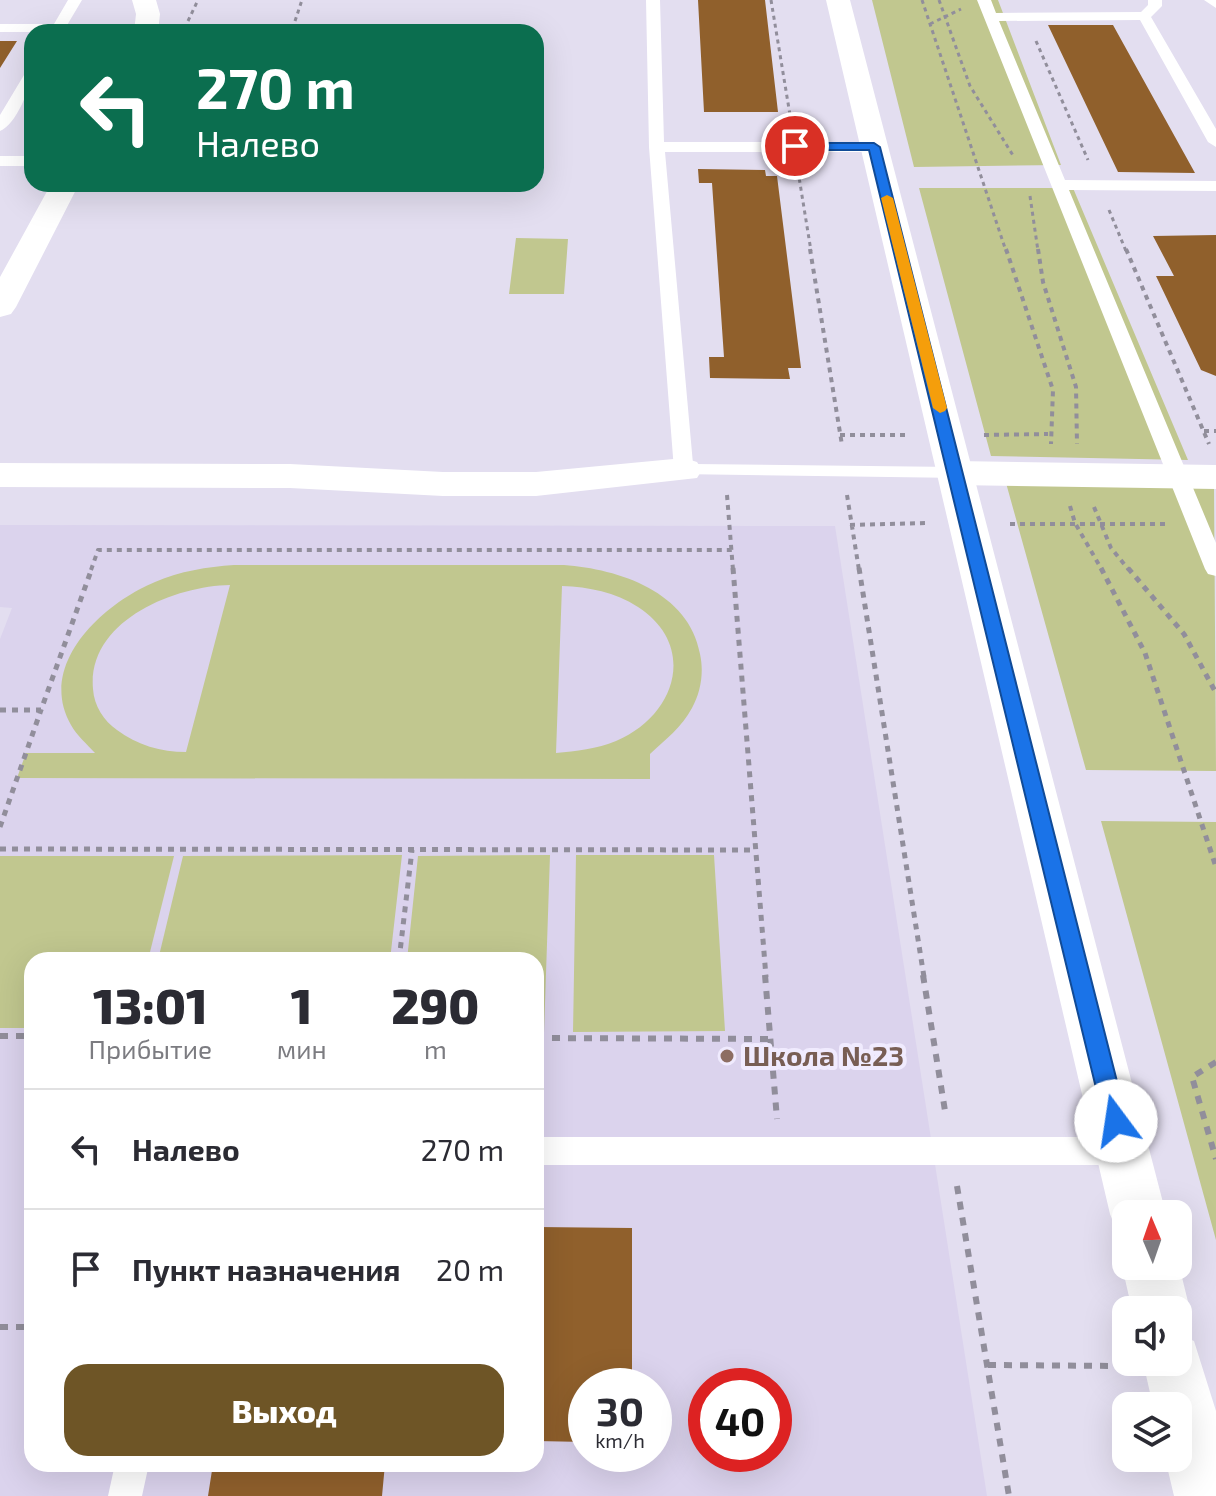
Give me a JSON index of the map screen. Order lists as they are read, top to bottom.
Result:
{
  "places": ["Школа №23"],
  "north": "top",
  "page": {
    "turn": ["270 m", "Налево"],
    "eta": [
      "13:01",
      "Прибытие",
      "1",
      "мин",
      "290",
      "m"
    ],
    "list": [
      {
        "name": "Налево",
        "value": "270 m"
      },
      {
        "name": "Пункт назначения",
        "value": "20 m"
      }
    ],
    "buttons": "Выход",
    "speed": "30 km/h",
    "limit": "40"
  }
}
